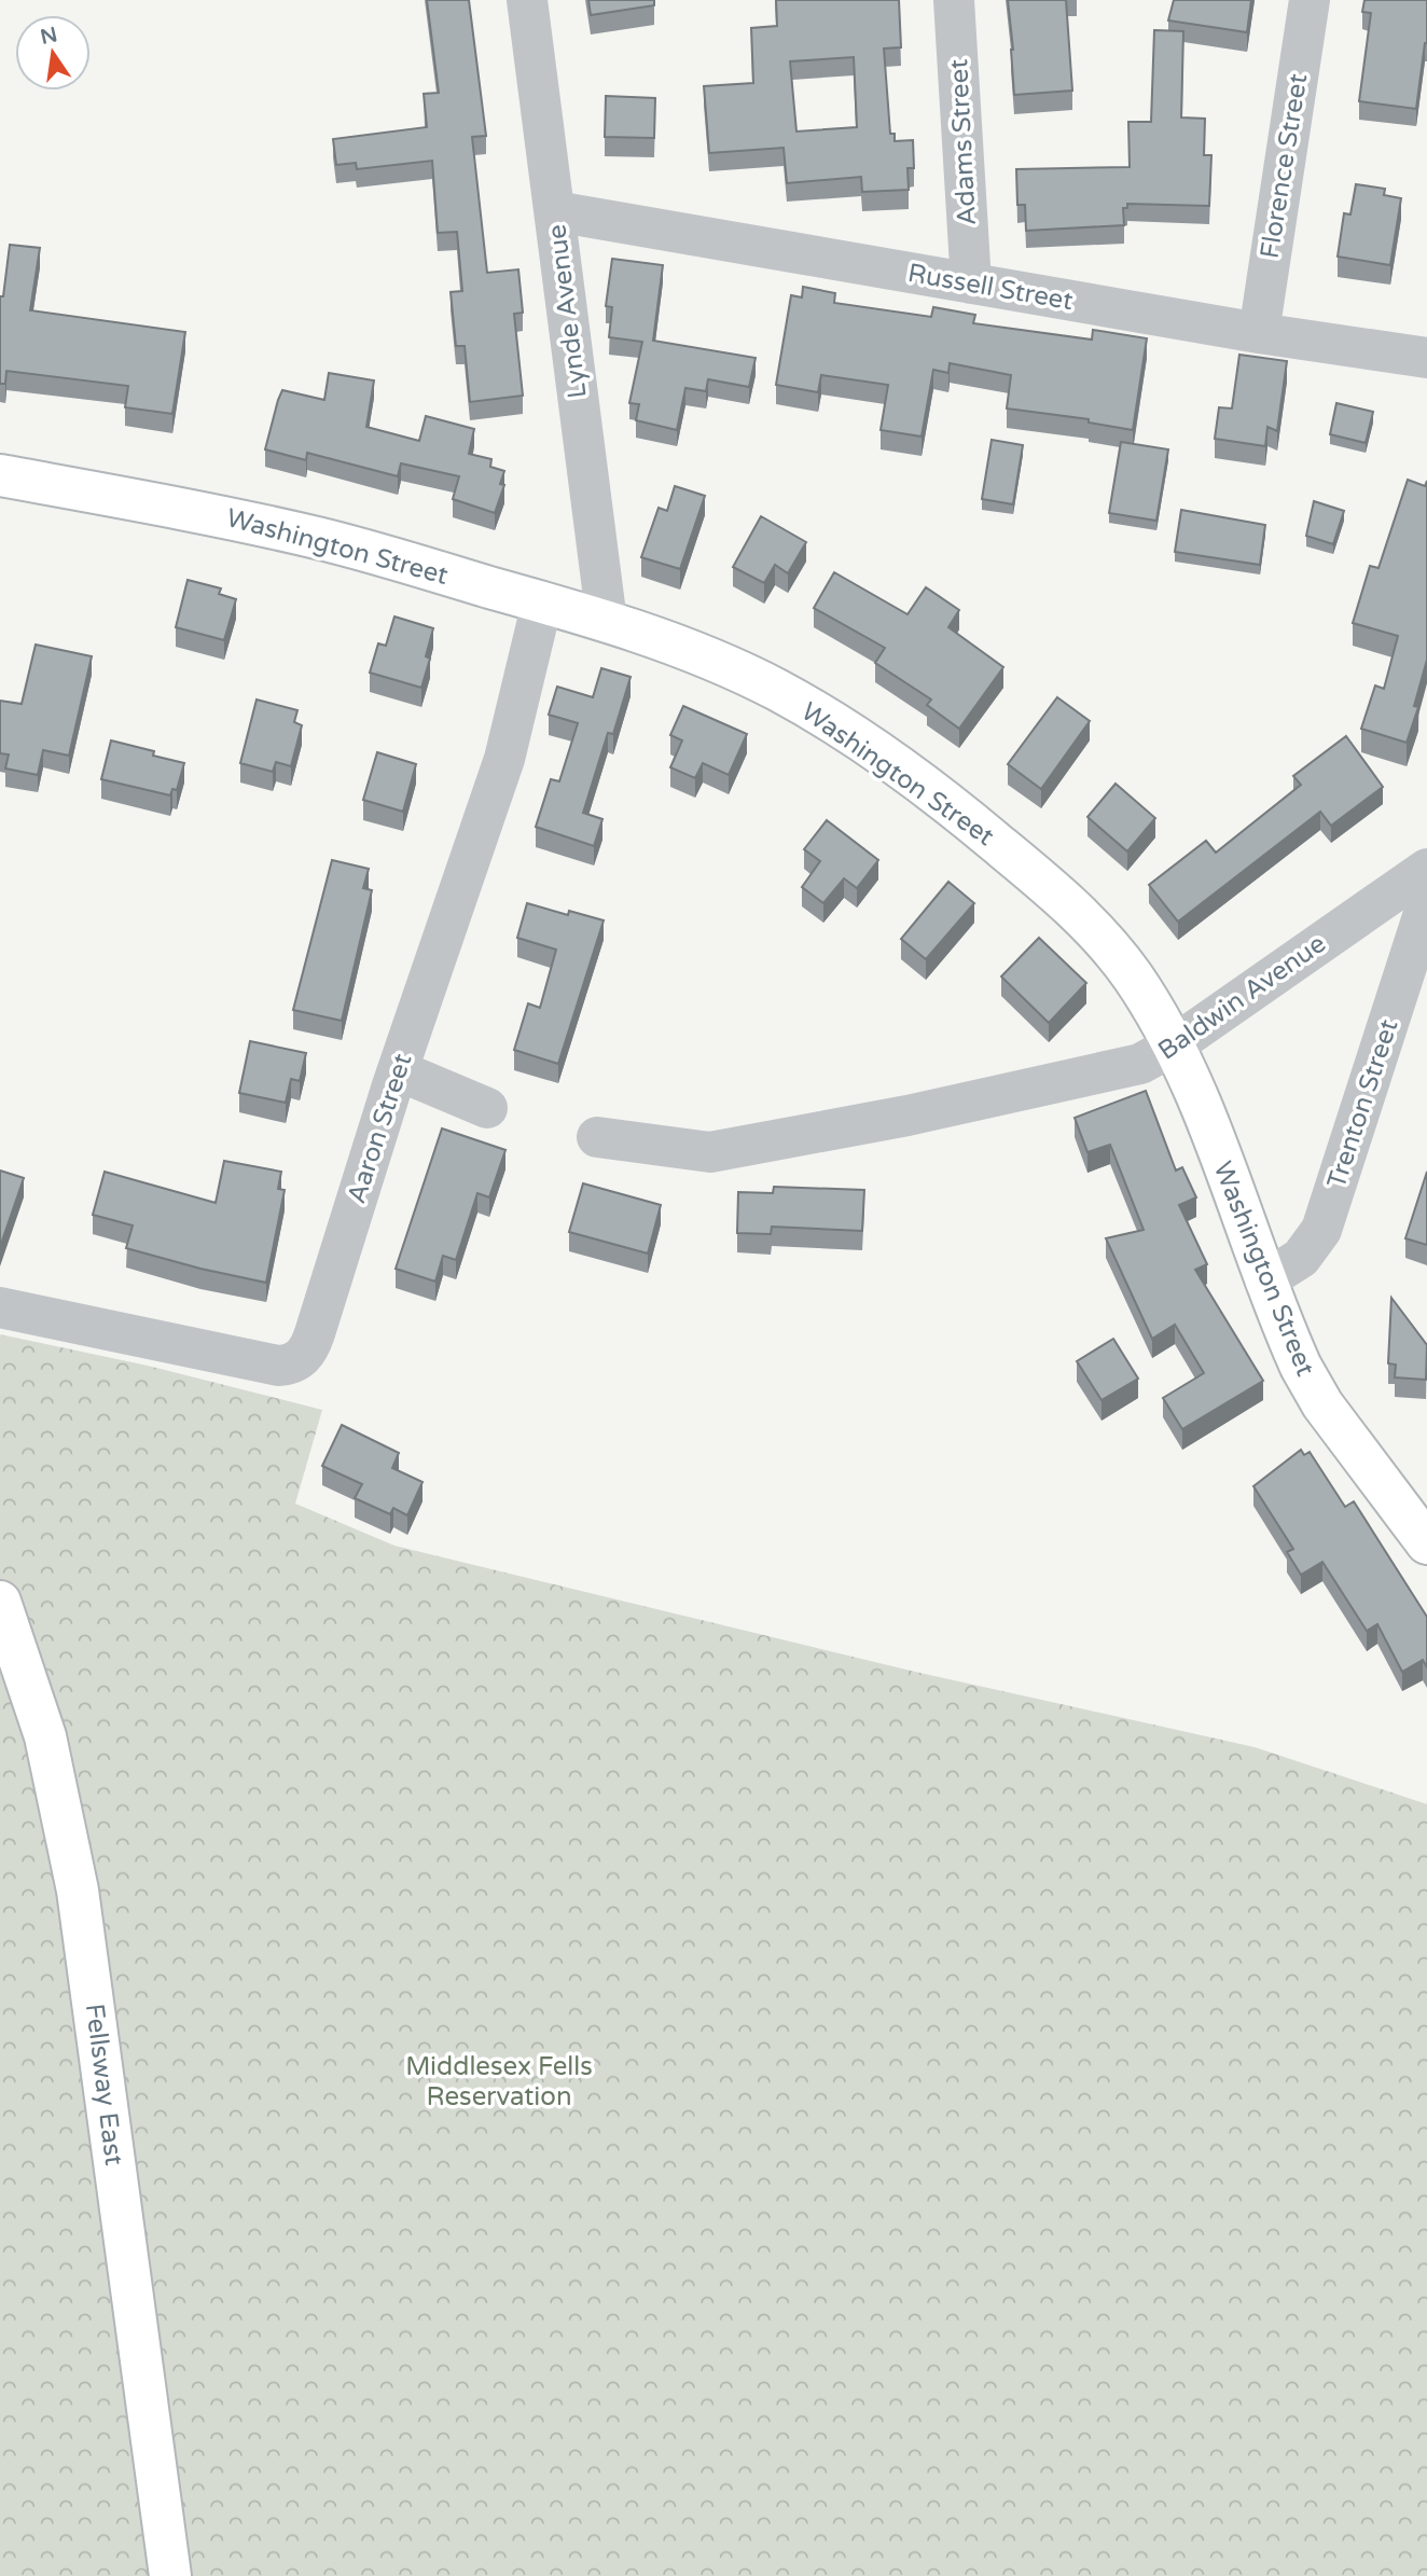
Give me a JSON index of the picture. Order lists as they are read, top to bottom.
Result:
{
  "streets": {
    "main road": ["Washington Street", "Fellsway East"],
    "street": [
      "Adams Street",
      "Florence Street",
      "Russell Street",
      "Lynde Avenue",
      "Baldwin Avenue",
      "Trenton Street",
      "Aaron Street"
    ]
  },
  "crossings": [
    ["Adams Street", "Russell Street"],
    ["Florence Street", "Russell Street"],
    ["Russell Street", "Lynde Avenue"],
    ["Lynde Avenue", "Washington Street"],
    ["Washington Street", "Baldwin Avenue"],
    ["Washington Street", "Trenton Street"],
    ["Washington Street", "Aaron Street"]
  ],
  "parks": ["Middlesex Fells Reservation"],
  "north": "top"
}
